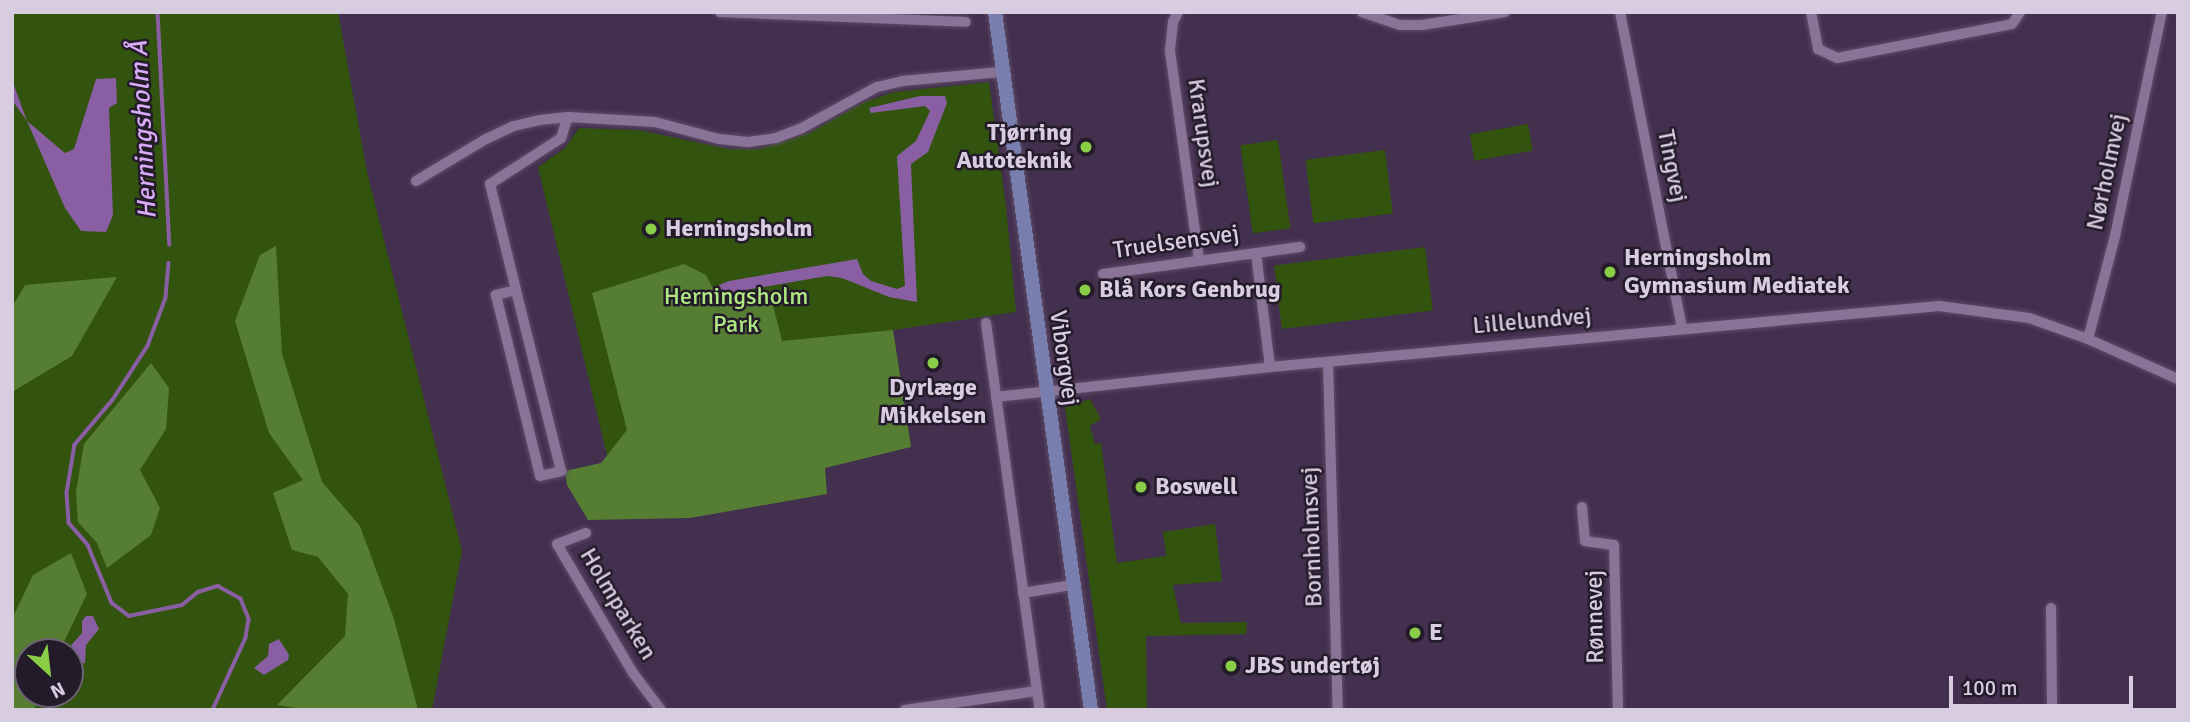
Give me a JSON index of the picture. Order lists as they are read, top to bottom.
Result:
{
  "streets": {
    "street": [
      "Krarupsvej",
      "Tingvej",
      "Nørholmvej",
      "Truelsensvej",
      "Lillelundvej",
      "Viborgvej",
      "Bornholmsvej",
      "Holmparken",
      "Rønnevej"
    ]
  },
  "crossings": [
    ["Krarupsvej", "Truelsensvej"],
    ["Tingvej", "Lillelundvej"],
    ["Nørholmvej", "Lillelundvej"],
    ["Truelsensvej", "Lillelundvej"],
    ["Lillelundvej", "Viborgvej"],
    ["Lillelundvej", "Bornholmsvej"]
  ],
  "water": ["Herningsholm Å"],
  "parks": ["Herningsholm Park"],
  "places": [
    "Tjørring Autoteknik",
    "Herningsholm",
    "Herningsholm Gymnasium Mediatek",
    "Blå Kors Genbrug",
    "Dyrlæge Mikkelsen",
    "Boswell",
    "E",
    "JBS undertøj"
  ],
  "scale_bar": "100 m",
  "north": "bottom right"
}
